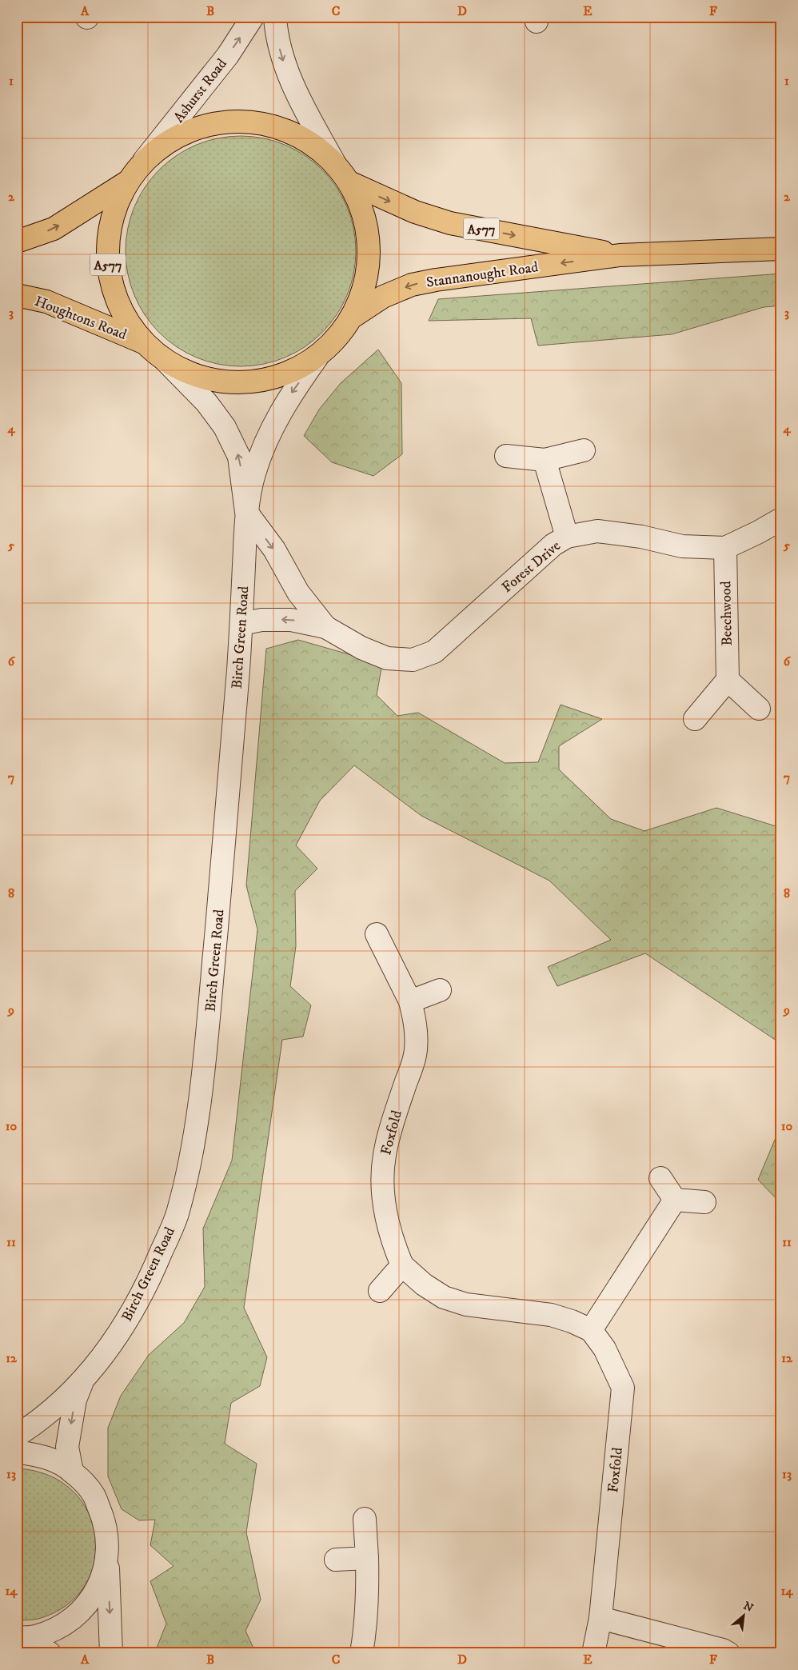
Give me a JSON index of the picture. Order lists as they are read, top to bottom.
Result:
{
  "streets": {
    "main road": ["A577", "Stannanought Road", "Houghtons Road"],
    "street": [
      "Ashurst Road",
      "Forest Drive",
      "Beechwood",
      "Birch Green Road",
      "Foxfold"
    ]
  },
  "crossings": [
    ["Ashurst Road", "A577"],
    ["A577", "Stannanought Road"],
    ["A577", "Houghtons Road"],
    ["A577", "Birch Green Road"],
    ["Forest Drive", "Beechwood"],
    ["Forest Drive", "Birch Green Road"]
  ],
  "one_way": ["Ashurst Road"],
  "north": "top right",
  "grid": {
    "columns": [
      "A",
      "B",
      "C",
      "D",
      "E",
      "F"
    ],
    "rows": [
      "1",
      "2",
      "3",
      "4",
      "5",
      "6",
      "7",
      "8",
      "9",
      "10",
      "11",
      "12",
      "13",
      "14"
    ]
  }
}
